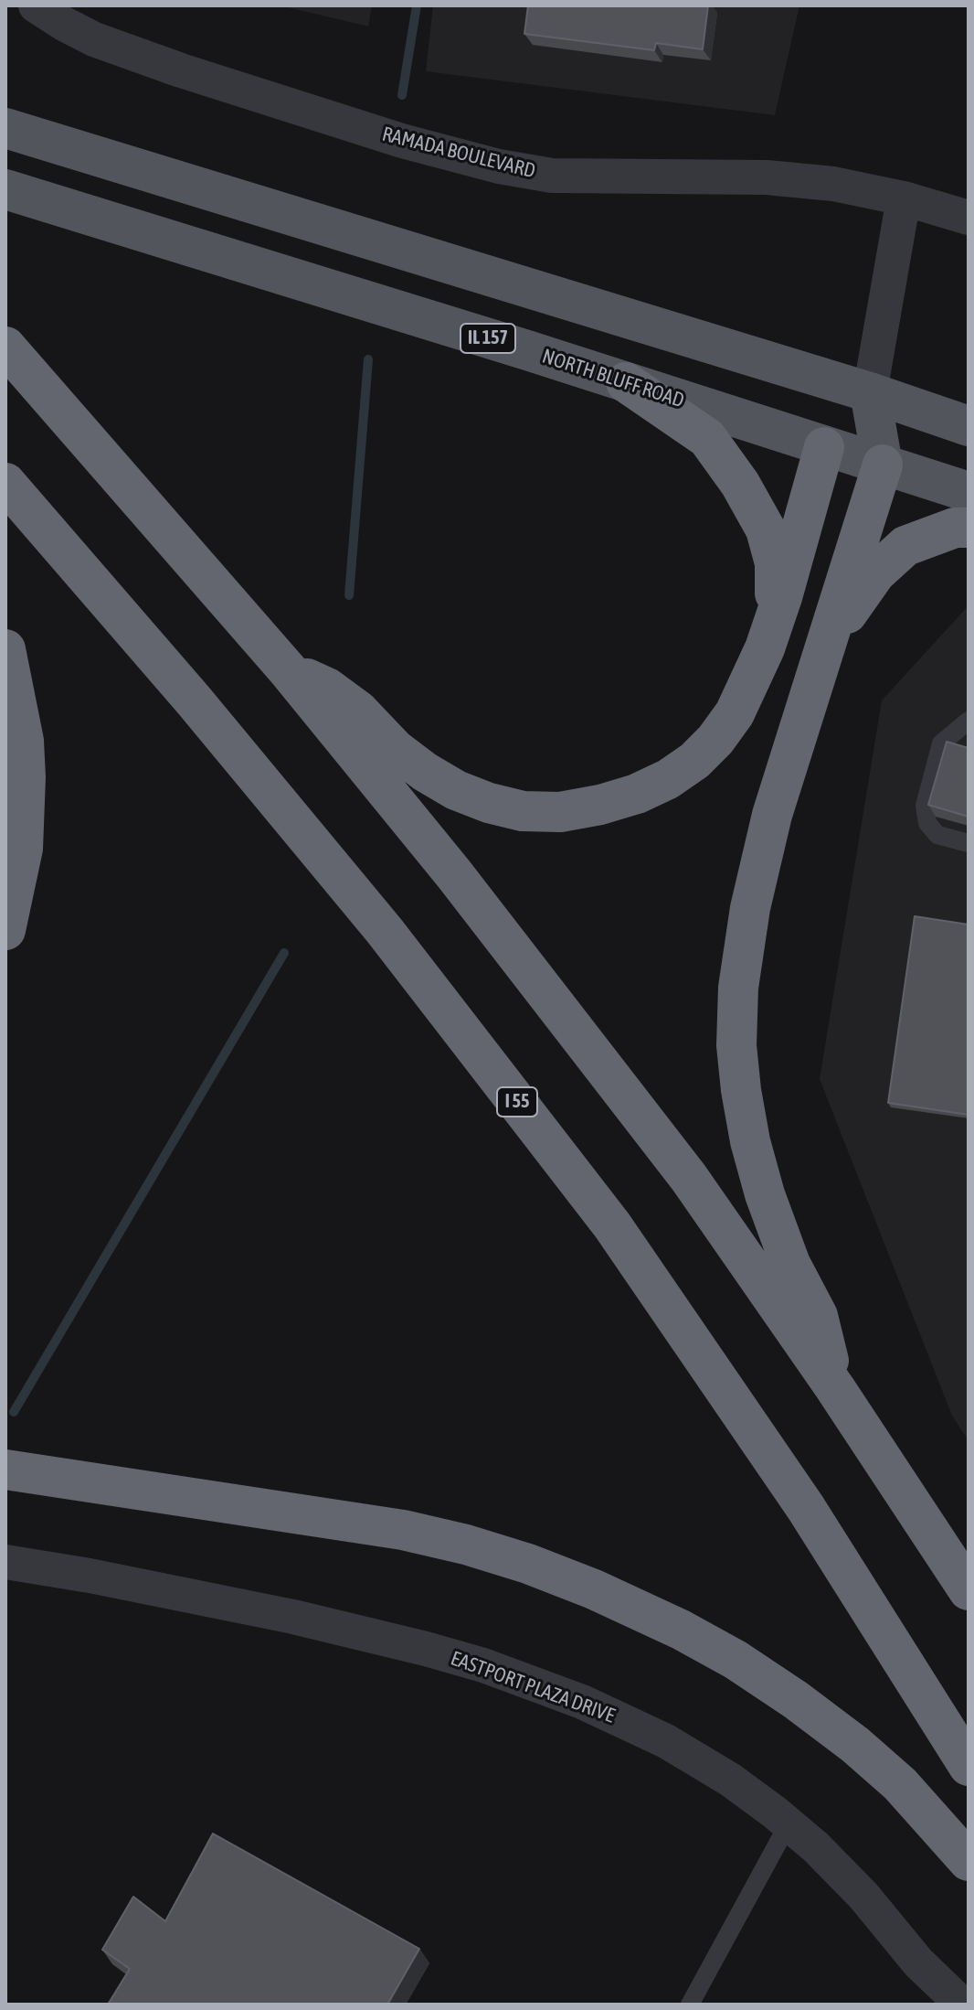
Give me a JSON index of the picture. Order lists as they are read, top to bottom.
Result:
{
  "streets": {
    "highway": ["I 55"],
    "main road": ["IL 157", "NORTH BLUFF ROAD"],
    "street": ["RAMADA BOULEVARD", "EASTPORT PLAZA DRIVE"]
  }
}
